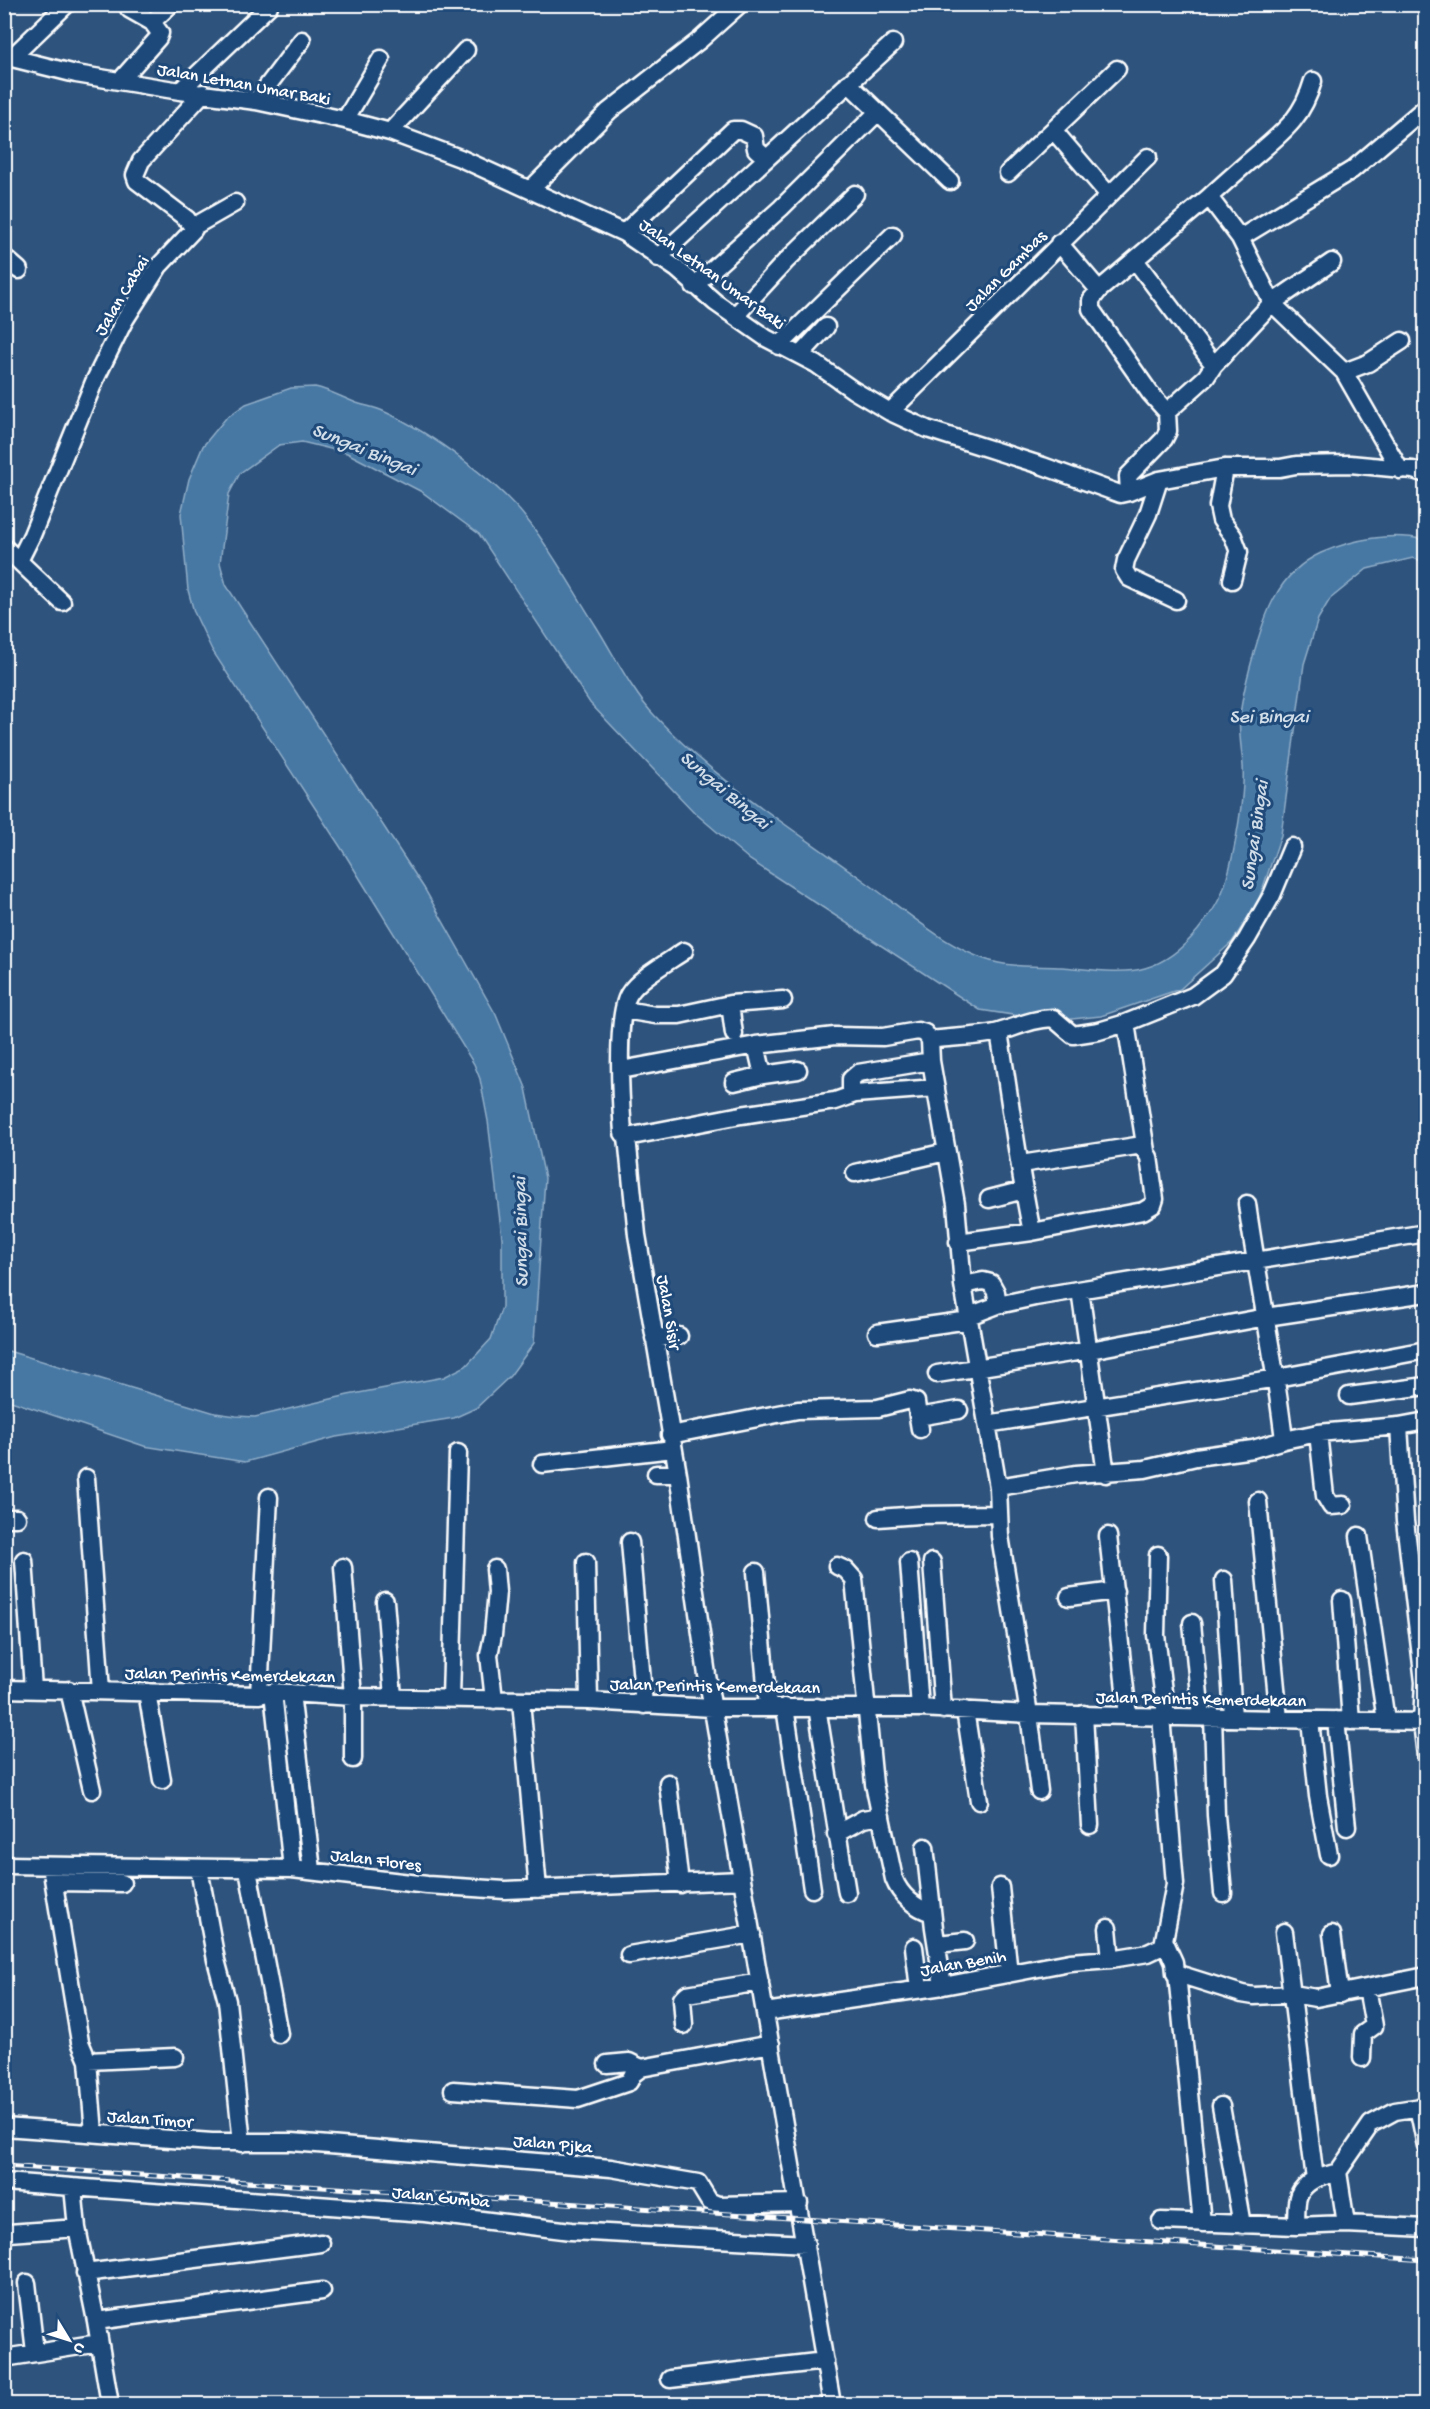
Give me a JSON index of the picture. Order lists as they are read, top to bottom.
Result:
{
  "streets": {
    "street": [
      "Jalan Letnan Umar Baki",
      "Jalan Gambas",
      "Jalan Cabai",
      "Jalan Sisir",
      "Jalan Perintis Kemerdekaan",
      "Jalan Flores",
      "Jalan Benih",
      "Jalan Timor",
      "Jalan Pjka",
      "Jalan Gumba"
    ]
  },
  "crossings": [
    ["Jalan Letnan Umar Baki", "Jalan Gambas"],
    ["Jalan Sisir", "Jalan Perintis Kemerdekaan"],
    ["Jalan Sisir", "Jalan Flores"],
    ["Jalan Sisir", "Jalan Benih"],
    ["Jalan Sisir", "Jalan Pjka"],
    ["Jalan Sisir", "Jalan Gumba"],
    ["Jalan Timor", "Jalan Pjka"]
  ],
  "water": ["Sungai Bingai", "Sei Bingai"],
  "north": "bottom right"
}
